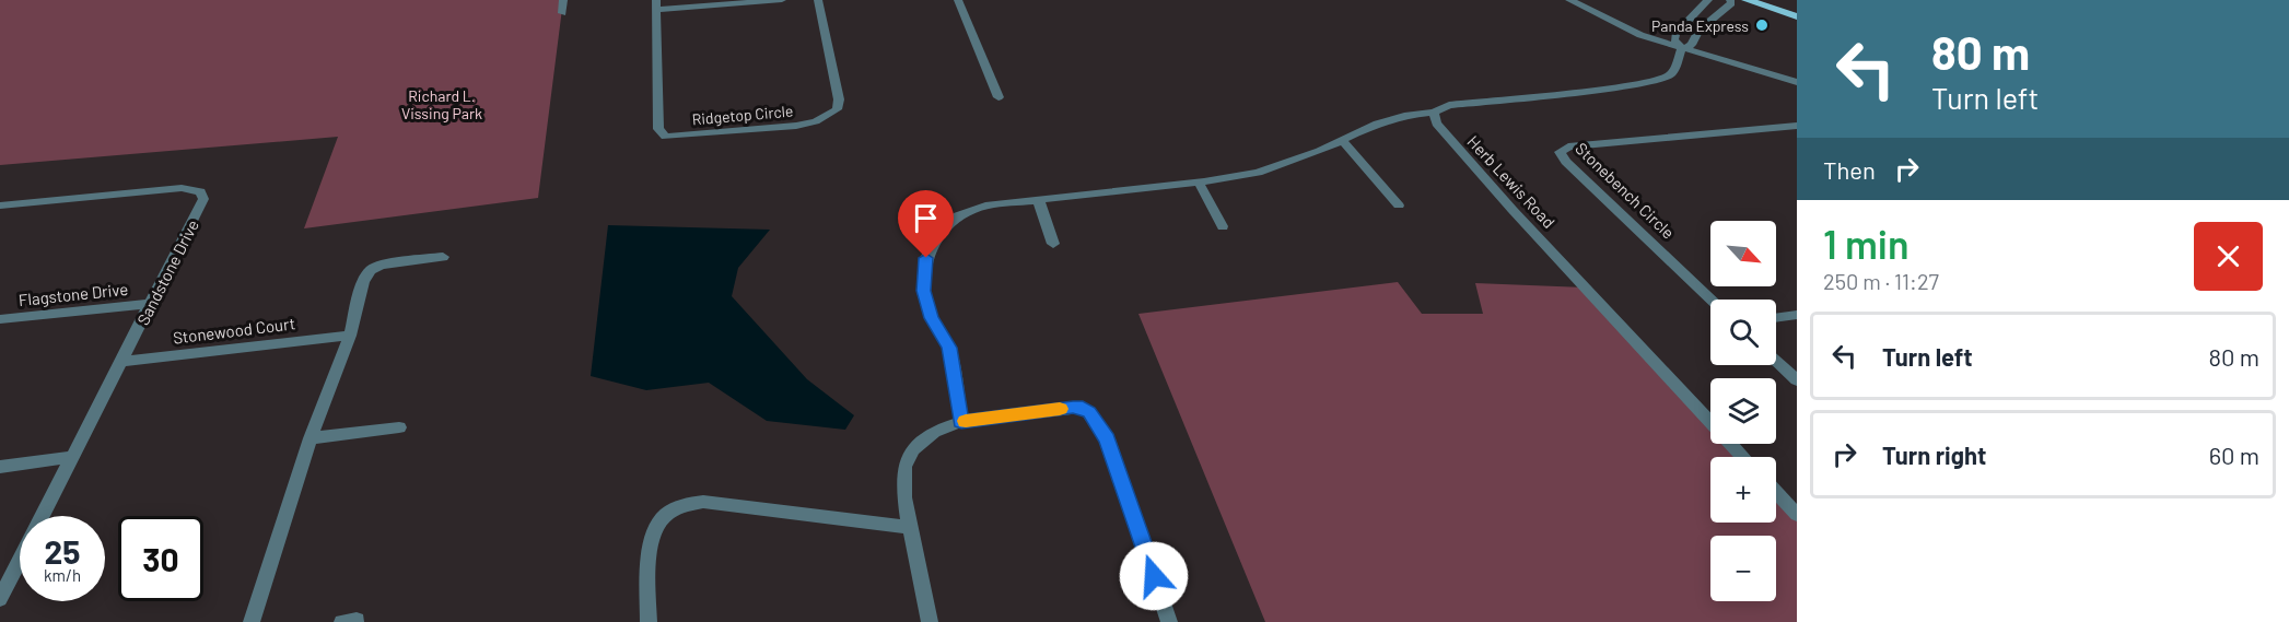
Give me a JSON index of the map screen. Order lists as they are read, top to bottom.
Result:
{
  "streets": {
    "street": [
      "Ridgetop Circle",
      "Herb Lewis Road",
      "Stonebench Circle",
      "Sandstone Drive",
      "Flagstone Drive",
      "Stonewood Court"
    ]
  },
  "crossings": [
    ["Sandstone Drive", "Flagstone Drive"],
    ["Sandstone Drive", "Stonewood Court"]
  ],
  "parks": ["Richard L. Vissing Park"],
  "places": ["Panda Express"],
  "north": "bottom right",
  "page": {
    "turn": ["80 m", "Turn left"],
    "then": "Then",
    "heading": ["1 min", "250 m · 11:27"],
    "map_buttons": ["+", "−"],
    "list": [
      {
        "name": "Turn left",
        "value": "80 m"
      },
      {
        "name": "Turn right",
        "value": "60 m"
      }
    ],
    "speed": "25 km/h",
    "limit": "30"
  }
}
